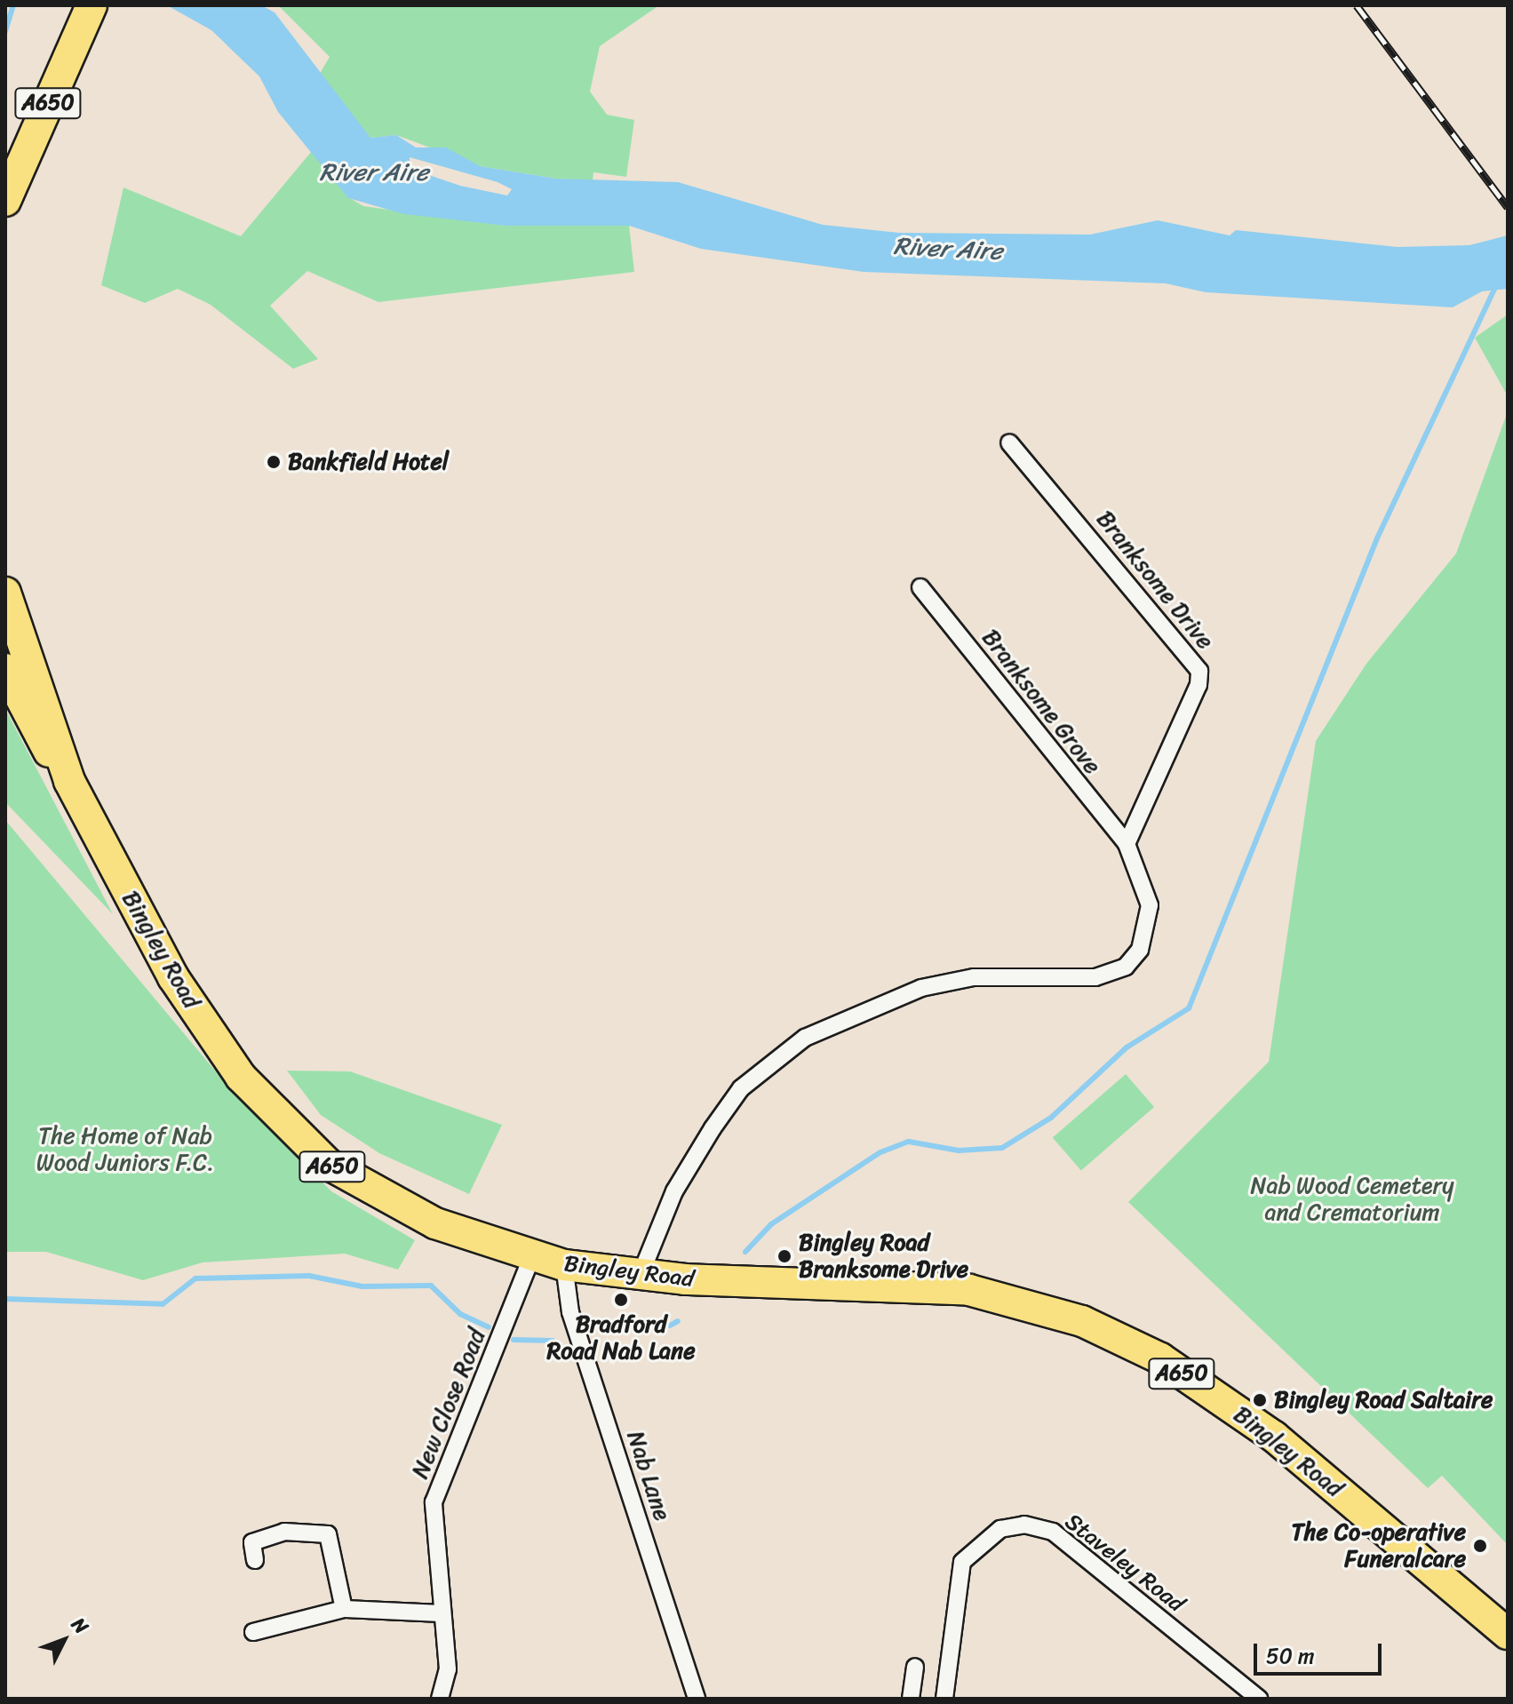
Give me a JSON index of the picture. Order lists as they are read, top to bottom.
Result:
{
  "streets": {
    "highway": ["A650", "Bingley Road"],
    "street": [
      "Branksome Drive",
      "Branksome Grove",
      "New Close Road",
      "Nab Lane",
      "Staveley Road"
    ]
  },
  "crossings": [
    ["A650", "Bingley Road"],
    ["Branksome Drive", "Branksome Grove"],
    ["Bingley Road", "New Close Road"],
    ["Bingley Road", "Nab Lane"]
  ],
  "water": ["River Aire"],
  "parks": ["The Home of Nab Wood Juniors F.C.", "Nab Wood Cemetery and Crematorium"],
  "places": [
    "Bankfield Hotel",
    "Bingley Road Branksome Drive",
    "Bradford Road Nab Lane",
    "Bingley Road Saltaire",
    "The Co-operative Funeralcare"
  ],
  "scale_bar": "50 m",
  "north": "top right"
}
